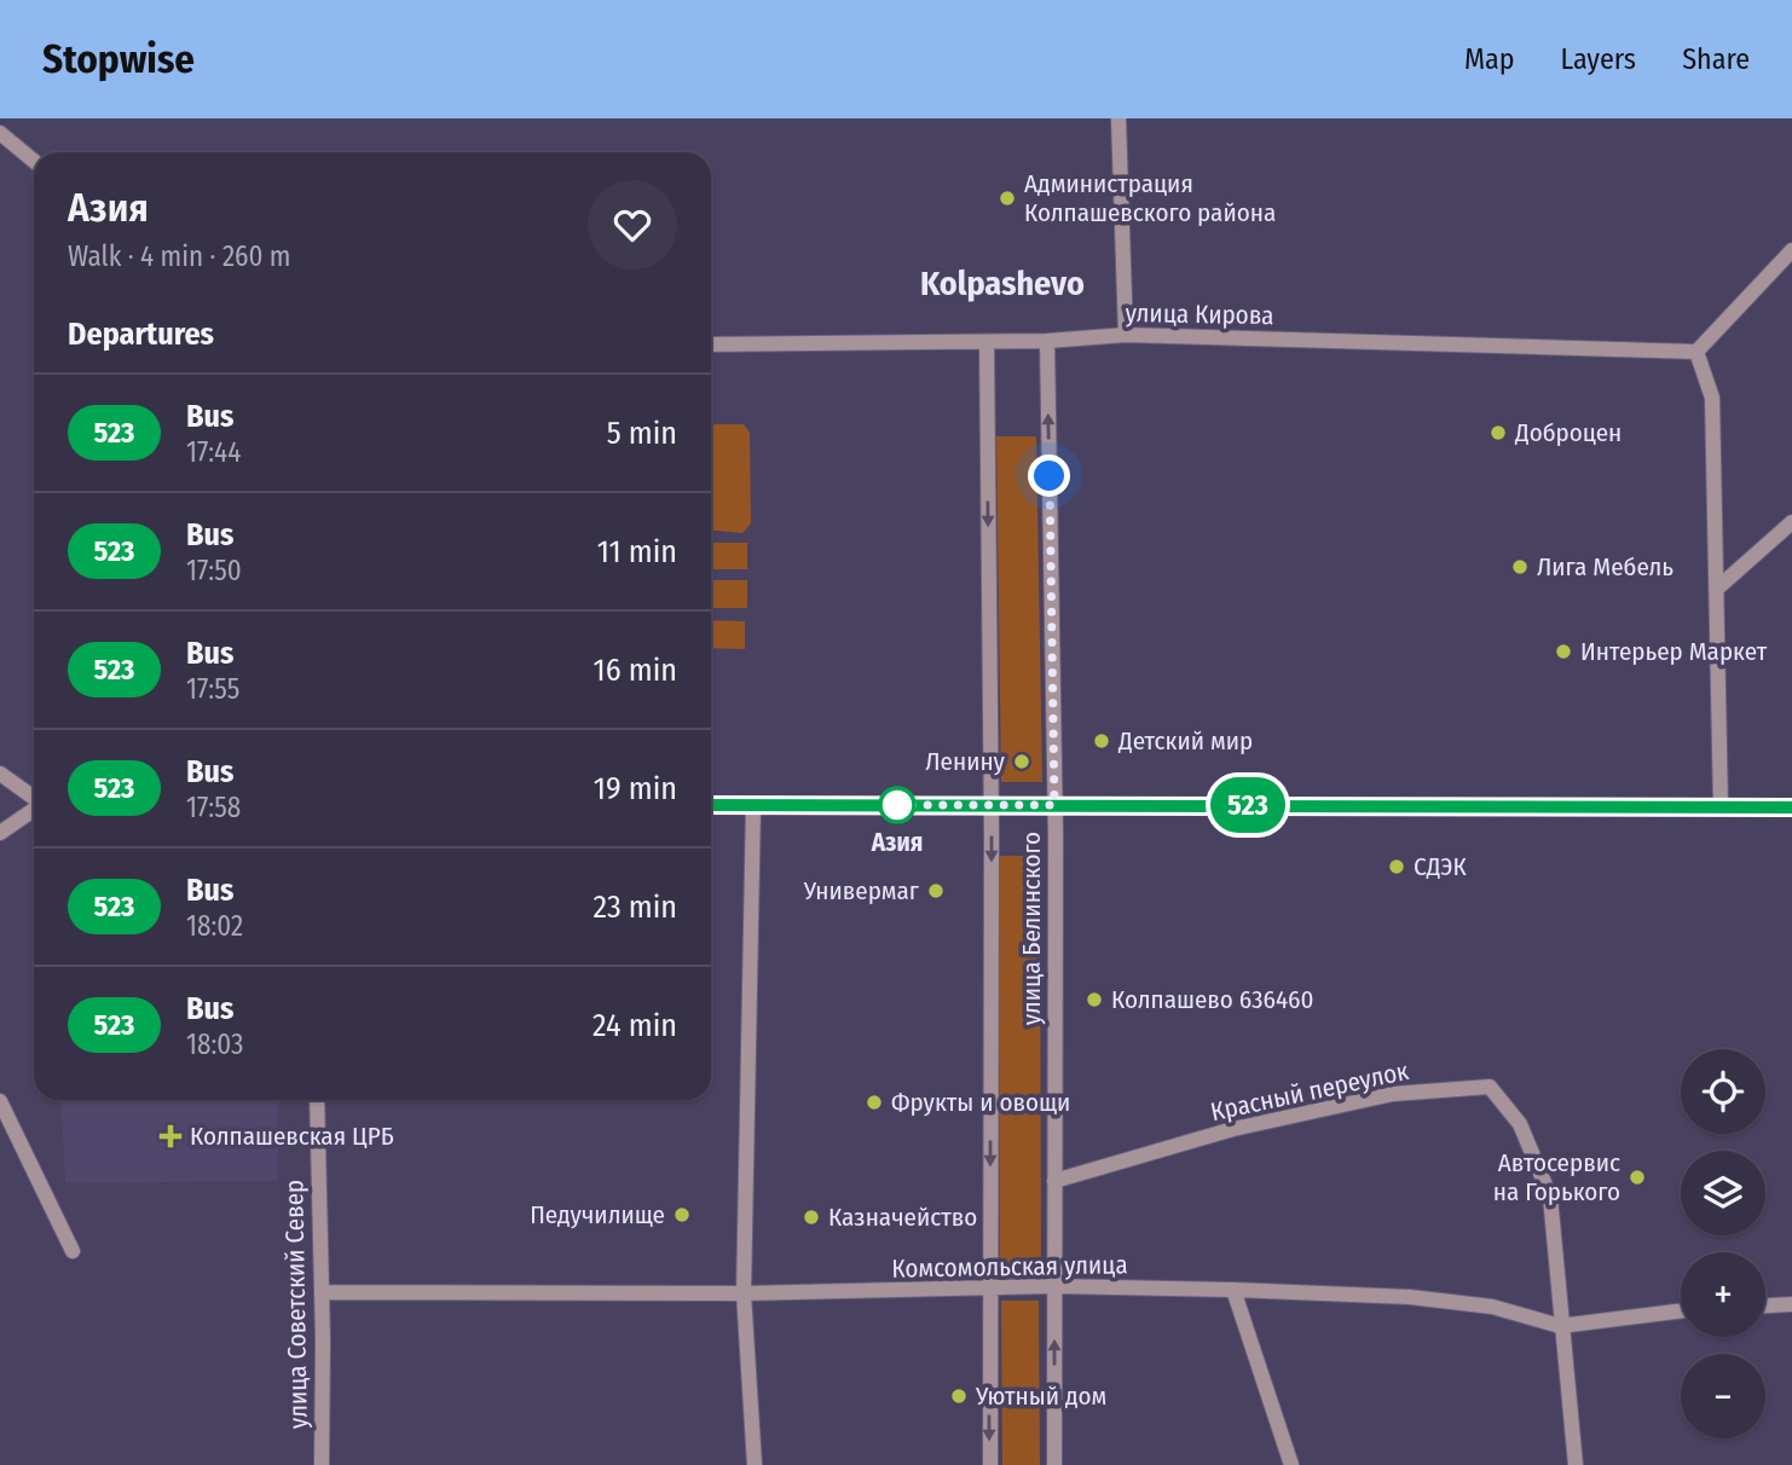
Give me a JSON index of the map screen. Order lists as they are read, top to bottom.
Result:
{
  "streets": {
    "street": [
      "улица Кирова",
      "улица Белинского",
      "Красный переулок",
      "Комсомольская улица",
      "улица Советский Север"
    ]
  },
  "crossings": [
    ["улица Кирова", "улица Белинского"],
    ["улица Белинского", "Красный переулок"],
    ["улица Белинского", "Комсомольская улица"],
    ["Красный переулок", "Комсомольская улица"],
    ["Комсомольская улица", "улица Советский Север"]
  ],
  "districts": ["Kolpashevo"],
  "places": {
    "other": [
      "Администрация Колпашевского района",
      "Доброцен",
      "Лига Мебель",
      "Интерьер Маркет",
      "Детский мир",
      "Ленину",
      "Азия",
      "СДЭК",
      "Универмаг",
      "Колпашево 636460",
      "Фрукты и овощи",
      "Автосервис на Горького",
      "Педучилище",
      "Казначейство",
      "Уютный дом"
    ],
    "health": ["Колпашевская ЦРБ"]
  },
  "lines": ["bus line 523"],
  "page": {
    "header": "Stopwise",
    "nav": ["Map", "Layers", "Share"],
    "on_map": "523",
    "heading": [
      ["Азия", "Walk · 4 min · 260 m"],
      "Departures"
    ],
    "list": [
      {
        "mark": "523",
        "name": "Bus",
        "note": "17:44",
        "value": "5 min"
      },
      {
        "mark": "523",
        "name": "Bus",
        "note": "17:50",
        "value": "11 min"
      },
      {
        "mark": "523",
        "name": "Bus",
        "note": "17:55",
        "value": "16 min"
      },
      {
        "mark": "523",
        "name": "Bus",
        "note": "17:58",
        "value": "19 min"
      },
      {
        "mark": "523",
        "name": "Bus",
        "note": "18:02",
        "value": "23 min"
      },
      {
        "mark": "523",
        "name": "Bus",
        "note": "18:03",
        "value": "24 min"
      }
    ],
    "map_buttons": ["+", "−"]
  }
}
